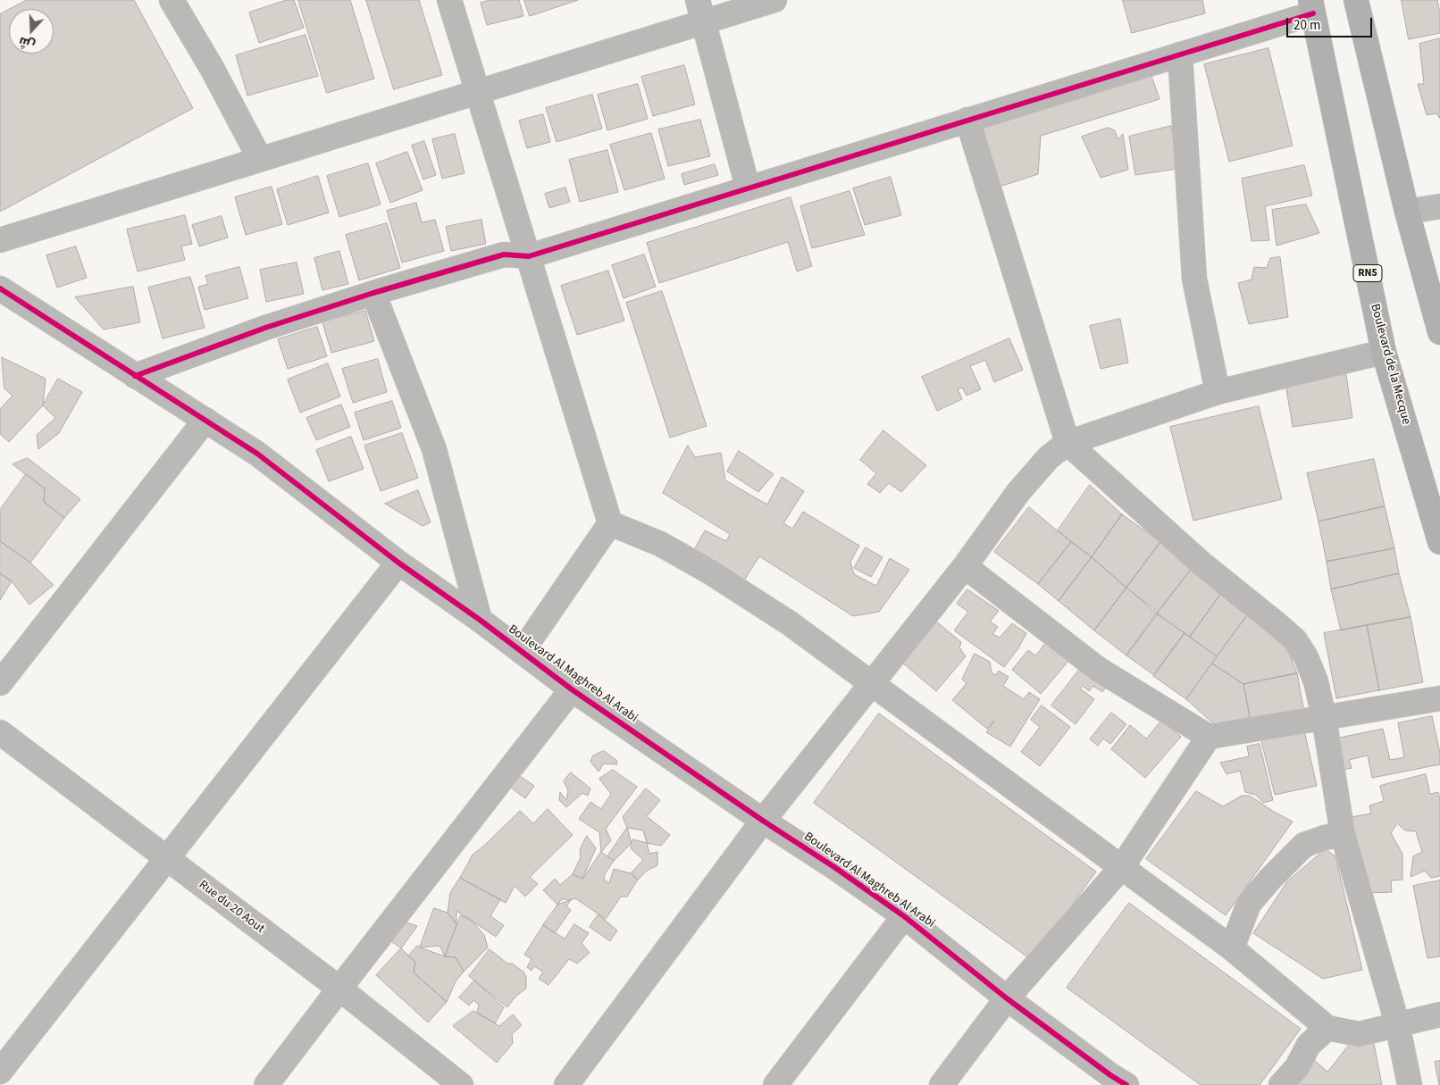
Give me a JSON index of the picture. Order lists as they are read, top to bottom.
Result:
{
  "streets": {
    "main road": ["RN5", "Boulevard de la Mecque"],
    "street": ["Boulevard Al Maghreb Al Arabi", "Rue du 20 Aout"]
  },
  "scale_bar": "20 m",
  "north": "bottom"
}
